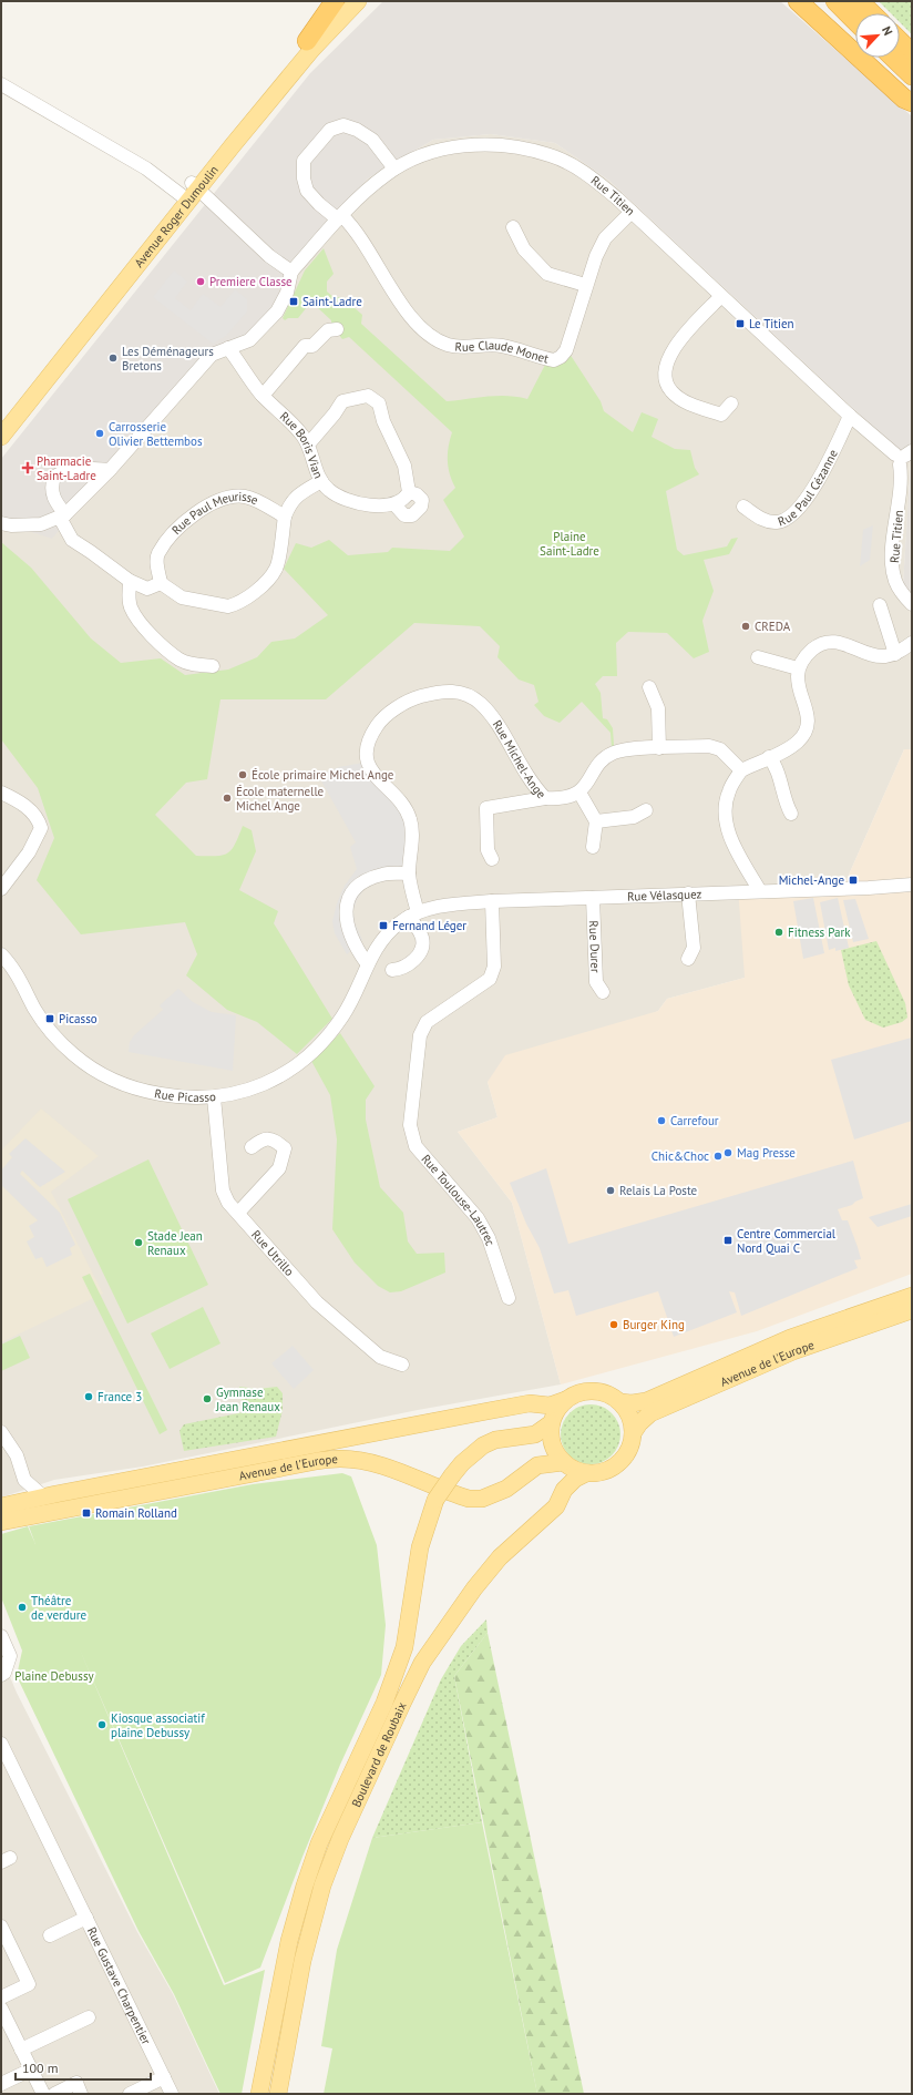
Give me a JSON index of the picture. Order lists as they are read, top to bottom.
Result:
{
  "streets": {
    "main road": ["Avenue Roger Dumoulin", "Avenue de l'Europe", "Boulevard de Roubaix"],
    "street": [
      "Rue Titien",
      "Rue Claude Monet",
      "Rue Boris Vian",
      "Rue Paul Cézanne",
      "Rue Paul Meurisse",
      "Rue Michel-Ange",
      "Rue Vélasquez",
      "Rue Durer",
      "Rue Picasso",
      "Rue Toulouse-Lautrec",
      "Rue Utrillo",
      "Rue Gustave Charpentier"
    ]
  },
  "crossings": [
    ["Rue Titien", "Rue Claude Monet"],
    ["Rue Titien", "Rue Paul Cézanne"],
    ["Rue Michel-Ange", "Rue Vélasquez"],
    ["Rue Michel-Ange", "Rue Picasso"],
    ["Rue Vélasquez", "Rue Durer"],
    ["Rue Vélasquez", "Rue Picasso"],
    ["Rue Vélasquez", "Rue Toulouse-Lautrec"],
    ["Rue Picasso", "Rue Utrillo"],
    ["Avenue de l'Europe", "Boulevard de Roubaix"]
  ],
  "parks": ["Plaine Saint-Ladre", "Plaine Debussy"],
  "places": {
    "other": [
      "Premiere Classe",
      "Les Déménageurs Bretons",
      "Carrosserie Olivier Bettembos",
      "CREDA",
      "École primaire Michel Ange",
      "École maternelle Michel Ange",
      "Fitness Park",
      "Carrefour",
      "Mag Presse",
      "Chic&Choc",
      "Relais La Poste",
      "Stade Jean Renaux",
      "Burger King",
      "France 3",
      "Gymnase Jean Renaux",
      "Théâtre de verdure",
      "Kiosque associatif plaine Debussy"
    ],
    "transit": [
      "Saint-Ladre",
      "Le Titien",
      "Michel-Ange",
      "Fernand Léger",
      "Picasso",
      "Centre Commercial Nord Quai C",
      "Romain Rolland"
    ],
    "health": ["Pharmacie Saint-Ladre"]
  },
  "scale_bar": "100 m",
  "north": "top right"
}
